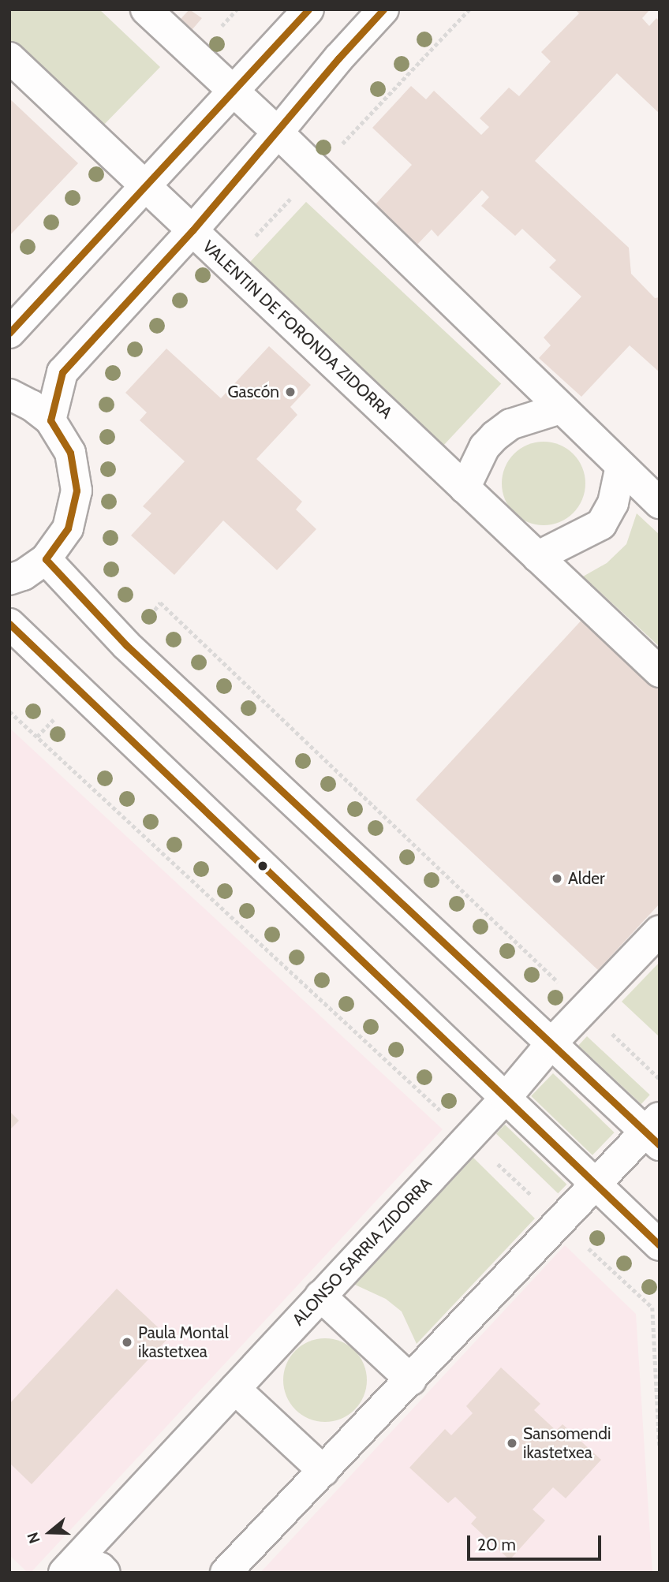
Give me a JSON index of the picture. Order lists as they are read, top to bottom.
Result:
{
  "streets": {
    "street": ["VALENTIN DE FORONDA ZIDORRA", "ALONSO SARRIA ZIDORRA"]
  },
  "places": [
    "Gascón",
    "Alder",
    "Paula Montal ikastetxea",
    "Sansomendi ikastetxea"
  ],
  "scale_bar": "20 m",
  "north": "left"
}
